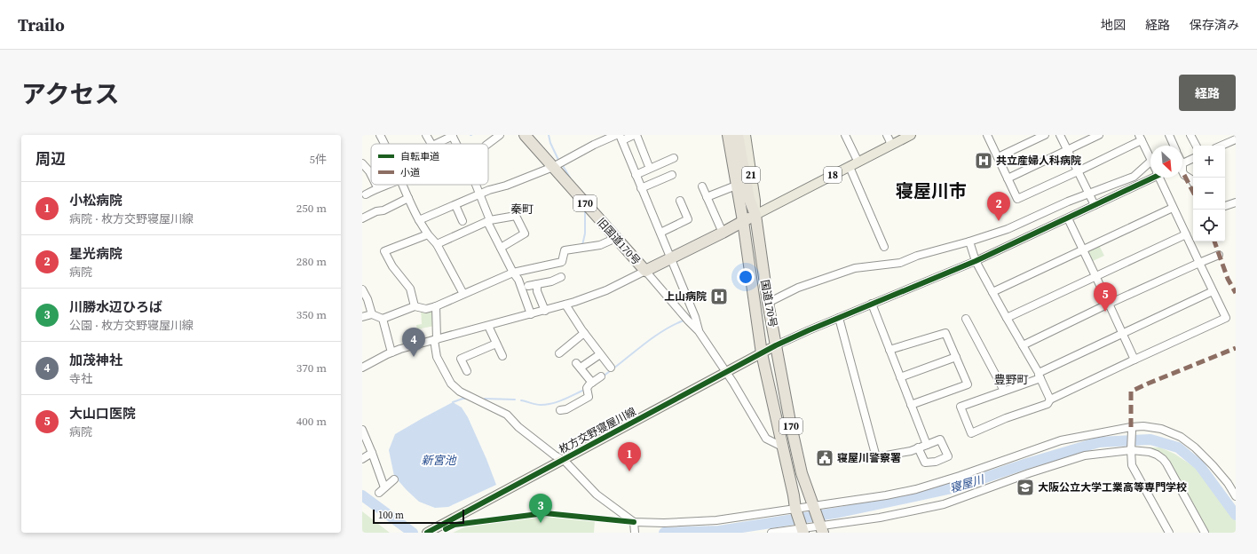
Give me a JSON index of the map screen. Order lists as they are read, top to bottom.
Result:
{
  "streets": {
    "highway": ["170", "旧国道170号", "国道170号"],
    "main road": ["21", "18", "枚方交野寝屋川線"]
  },
  "crossings": [
    ["21", "18"],
    ["21", "旧国道170号"],
    ["21", "国道170号"],
    ["18", "旧国道170号"],
    ["18", "国道170号"],
    ["旧国道170号", "国道170号"],
    ["国道170号", "枚方交野寝屋川線"]
  ],
  "districts": ["寝屋川市", "秦町", "豊野町"],
  "water": ["新宮池", "寝屋川"],
  "places": {
    "hospital": ["共立産婦人科病院", "上山病院"],
    "public building": ["寝屋川警察署"],
    "school or university": ["大阪公立大学工業高等専門学校"]
  },
  "legend": ["自転車道", "小道"],
  "scale_bar": "100 m",
  "north": "bottom right",
  "page": {
    "header": "Trailo",
    "nav": ["地図", "経路", "保存済み"],
    "title": "アクセス",
    "buttons": "経路",
    "heading": ["周辺", "5件"],
    "map_buttons": ["+", "−"],
    "list": [
      {
        "mark": "1",
        "name": "小松病院",
        "note": "病院 · 枚方交野寝屋川線",
        "value": "250 m"
      },
      {
        "mark": "2",
        "name": "星光病院",
        "note": "病院",
        "value": "280 m"
      },
      {
        "mark": "3",
        "name": "川勝水辺ひろば",
        "note": "公園 · 枚方交野寝屋川線",
        "value": "350 m"
      },
      {
        "mark": "4",
        "name": "加茂神社",
        "note": "寺社",
        "value": "370 m"
      },
      {
        "mark": "5",
        "name": "大山口医院",
        "note": "病院",
        "value": "400 m"
      }
    ],
    "pins": [
      "2",
      "5",
      "4",
      "1",
      "3"
    ],
    "scale": "100 m"
  }
}
